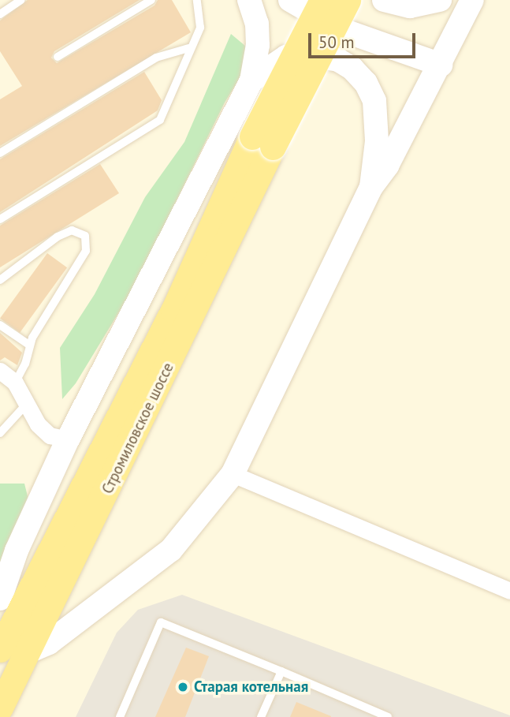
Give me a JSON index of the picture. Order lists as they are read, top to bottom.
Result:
{
  "streets": {
    "main road": ["Стромиловское шоссе"]
  },
  "places": ["Старая котельная"],
  "scale_bar": "50 m"
}
